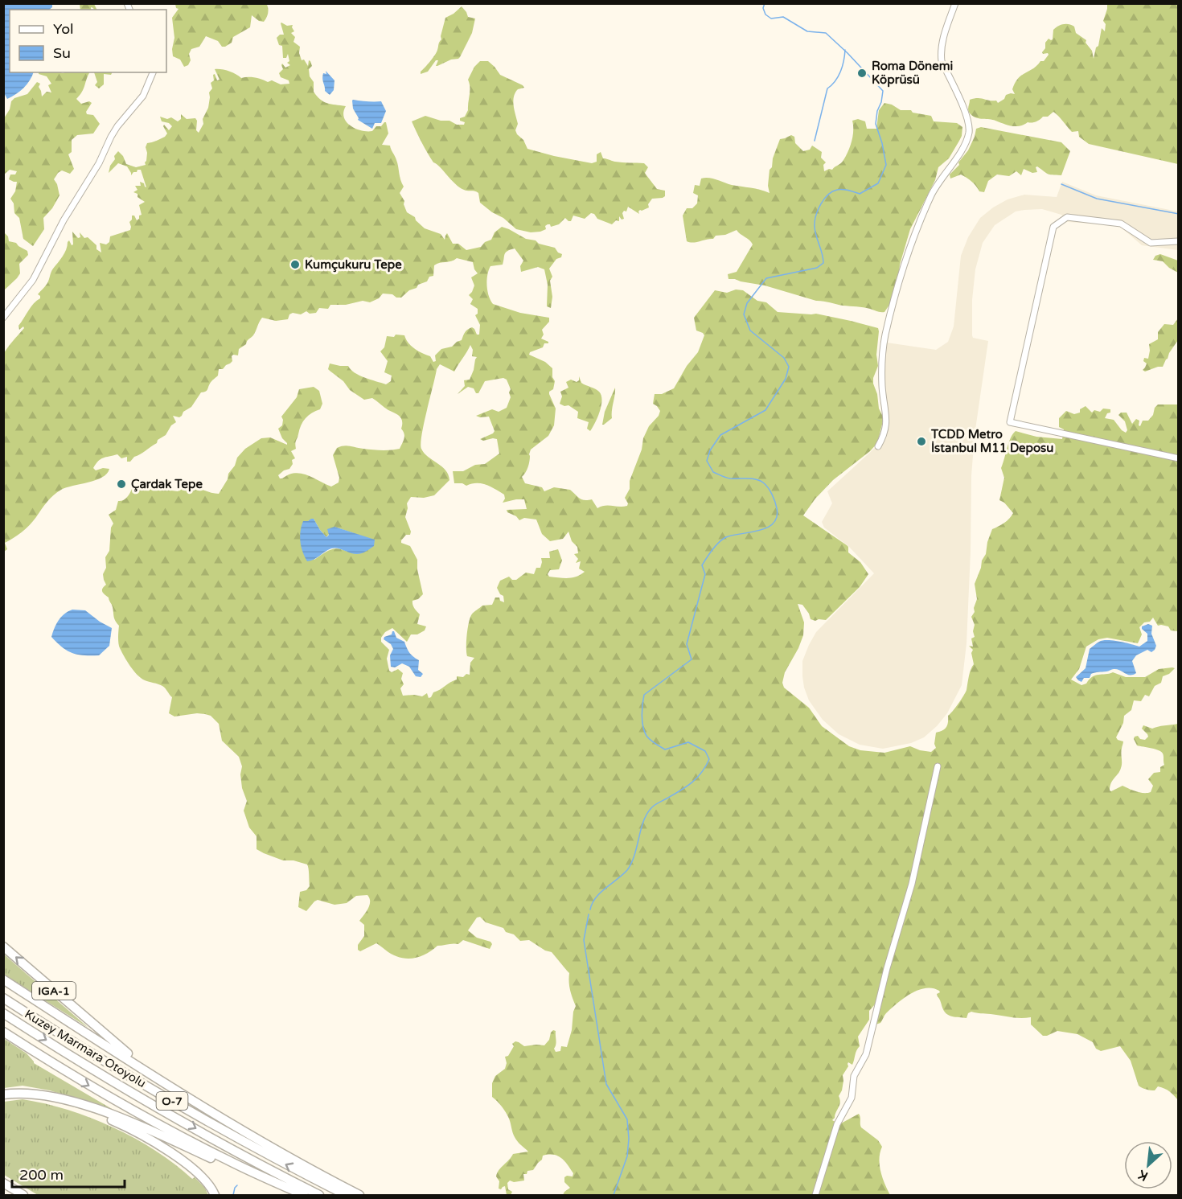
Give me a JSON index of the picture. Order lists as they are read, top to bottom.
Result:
{
  "streets": {
    "highway": ["IGA-1", "Kuzey Marmara Otoyolu", "O-7"]
  },
  "places": [
    "Roma Dönemi Köprüsü",
    "Kumçukuru Tepe",
    "TCDD Metro İstanbul M11 Deposu",
    "Çardak Tepe"
  ],
  "legend": ["Yol", "Su"],
  "scale_bar": "200 m",
  "north": "bottom left"
}
